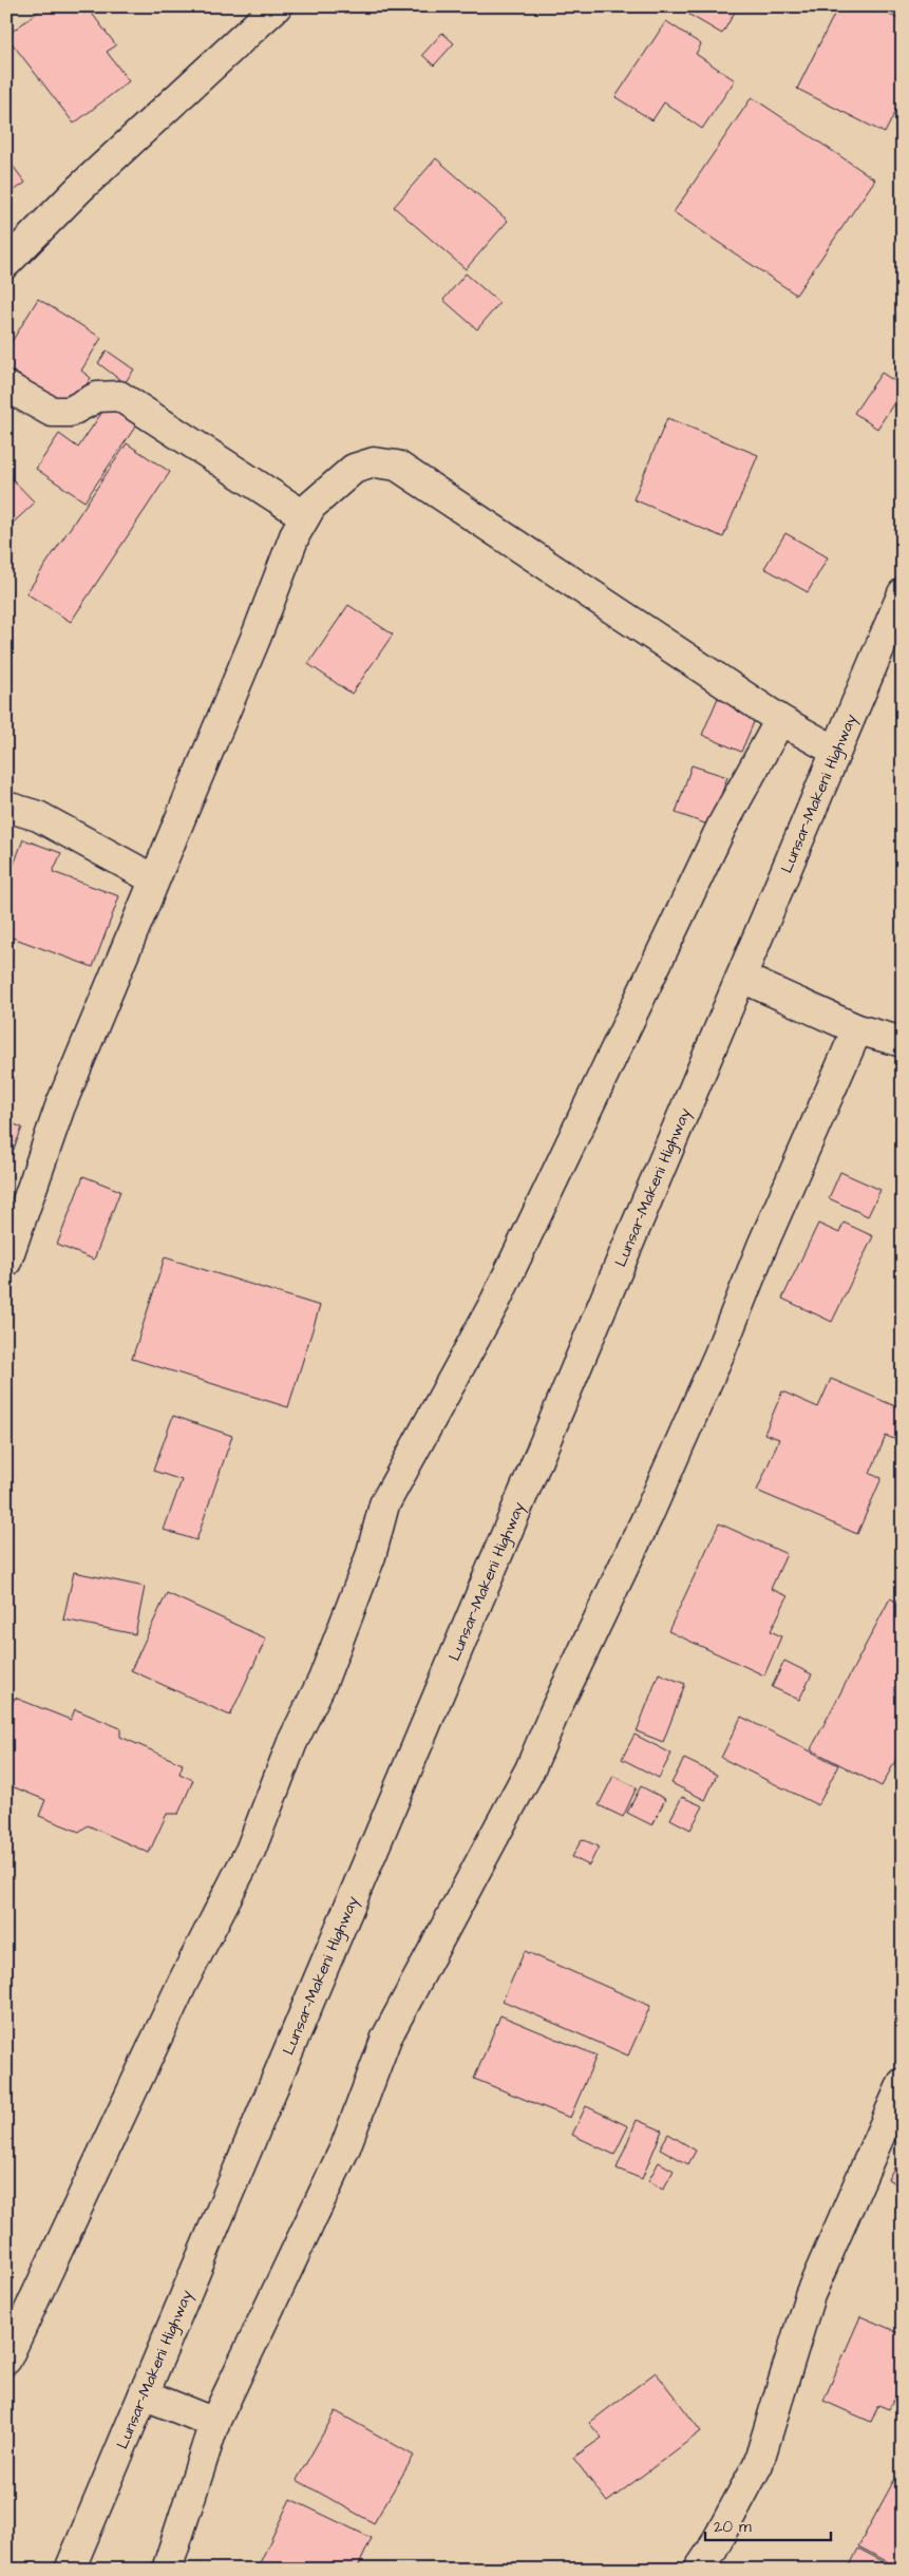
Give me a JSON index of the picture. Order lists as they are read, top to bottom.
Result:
{
  "streets": {
    "street": ["Lunsar-Makeni Highway"]
  },
  "scale_bar": "20 m"
}
